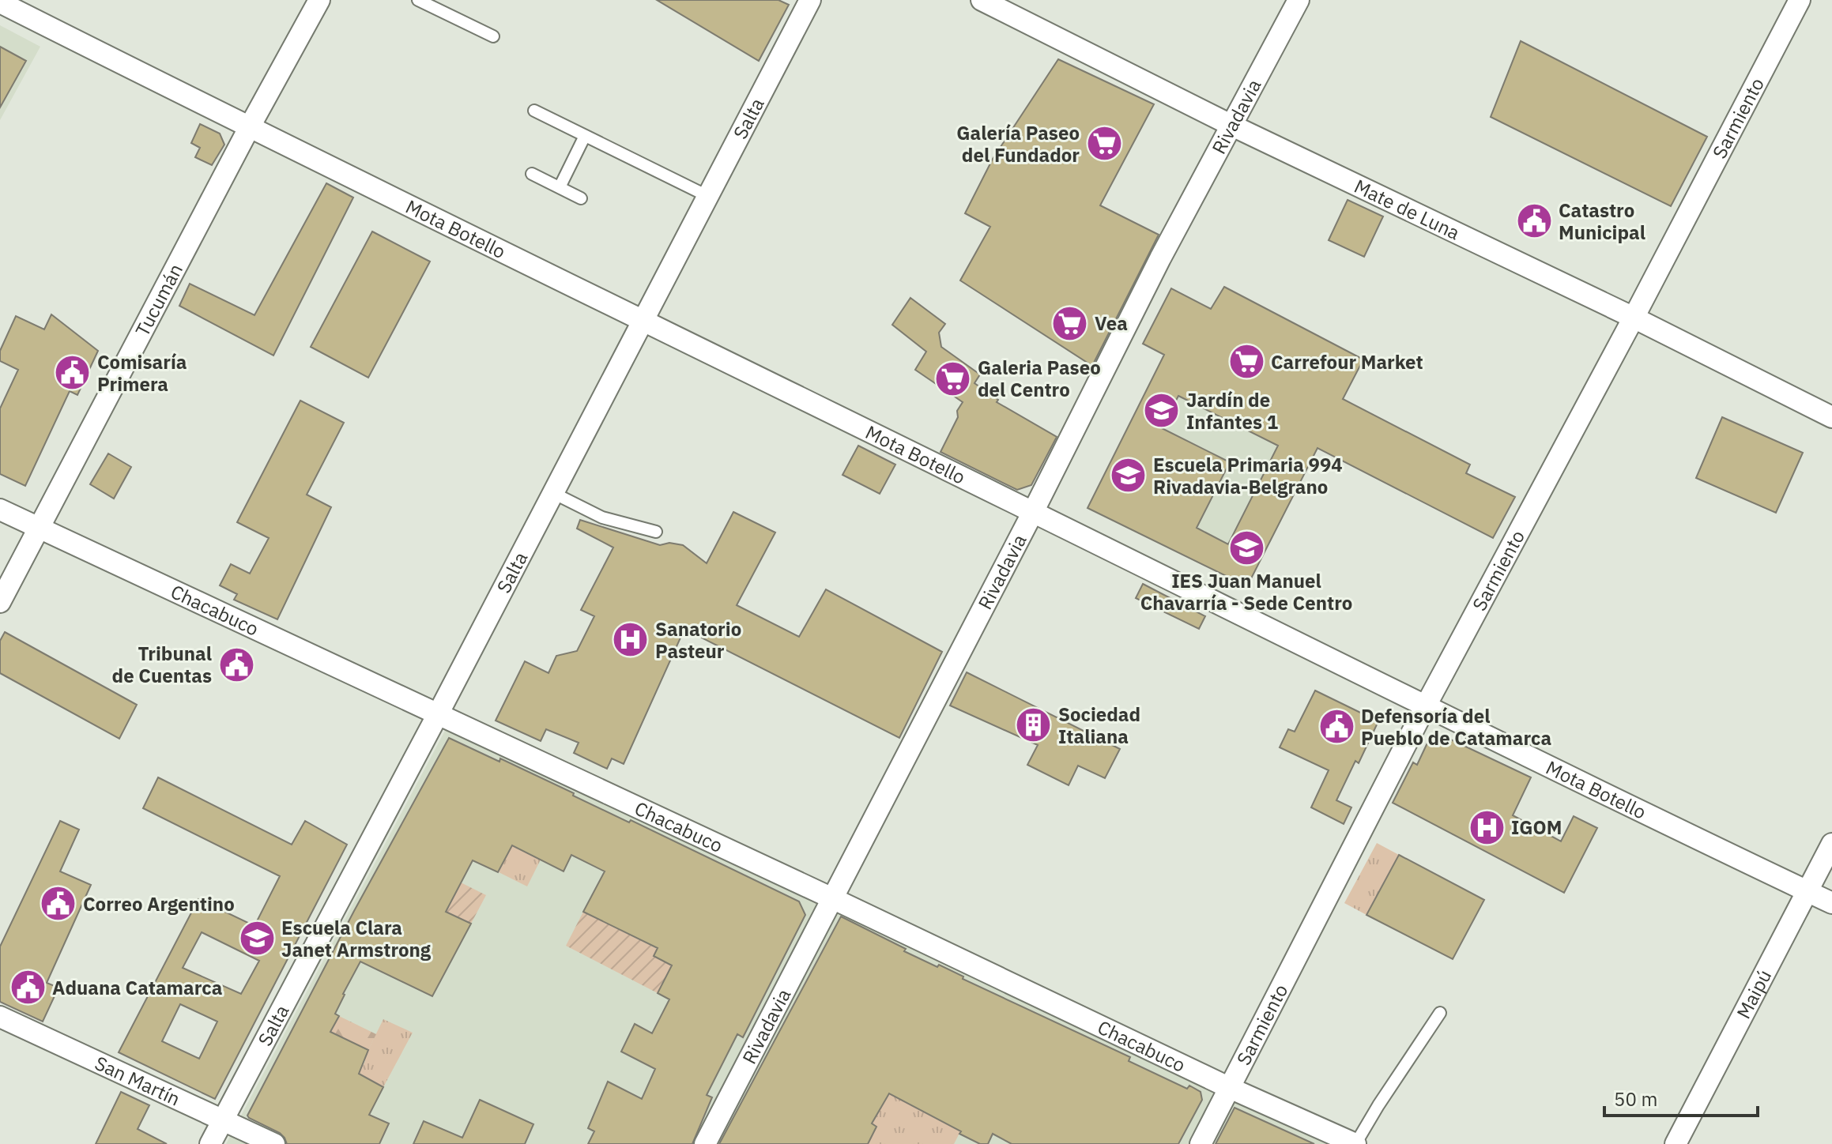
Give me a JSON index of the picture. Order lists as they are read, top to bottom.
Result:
{
  "streets": {
    "street": [
      "Rivadavia",
      "Salta",
      "Sarmiento",
      "Mate de Luna",
      "Mota Botello",
      "Tucumán",
      "Chacabuco",
      "Maipú",
      "San Martín"
    ]
  },
  "crossings": [
    ["Rivadavia", "Mate de Luna"],
    ["Rivadavia", "Mota Botello"],
    ["Rivadavia", "Chacabuco"],
    ["Salta", "Mota Botello"],
    ["Salta", "Chacabuco"],
    ["Salta", "San Martín"],
    ["Sarmiento", "Mate de Luna"],
    ["Sarmiento", "Mota Botello"],
    ["Sarmiento", "Chacabuco"],
    ["Mota Botello", "Tucumán"],
    ["Mota Botello", "Maipú"],
    ["Tucumán", "Chacabuco"]
  ],
  "places": {
    "supermarket": [
      "Galería Paseo del Fundador",
      "Vea",
      "Carrefour Market",
      "Galeria Paseo del Centro"
    ],
    "public building": [
      "Catastro Municipal",
      "Comisaría Primera",
      "Tribunal de Cuentas",
      "Defensoría del Pueblo de Catamarca",
      "Correo Argentino",
      "Aduana Catamarca"
    ],
    "school or university": [
      "Jardín de Infantes 1",
      "Escuela Primaria 994 Rivadavia-Belgrano",
      "IES Juan Manuel Chavarría - Sede Centro",
      "Escuela Clara Janet Armstrong"
    ],
    "hospital": ["Sanatorio Pasteur", "IGOM"],
    "building": ["Sociedad Italiana"]
  },
  "scale_bar": "50 m"
}
